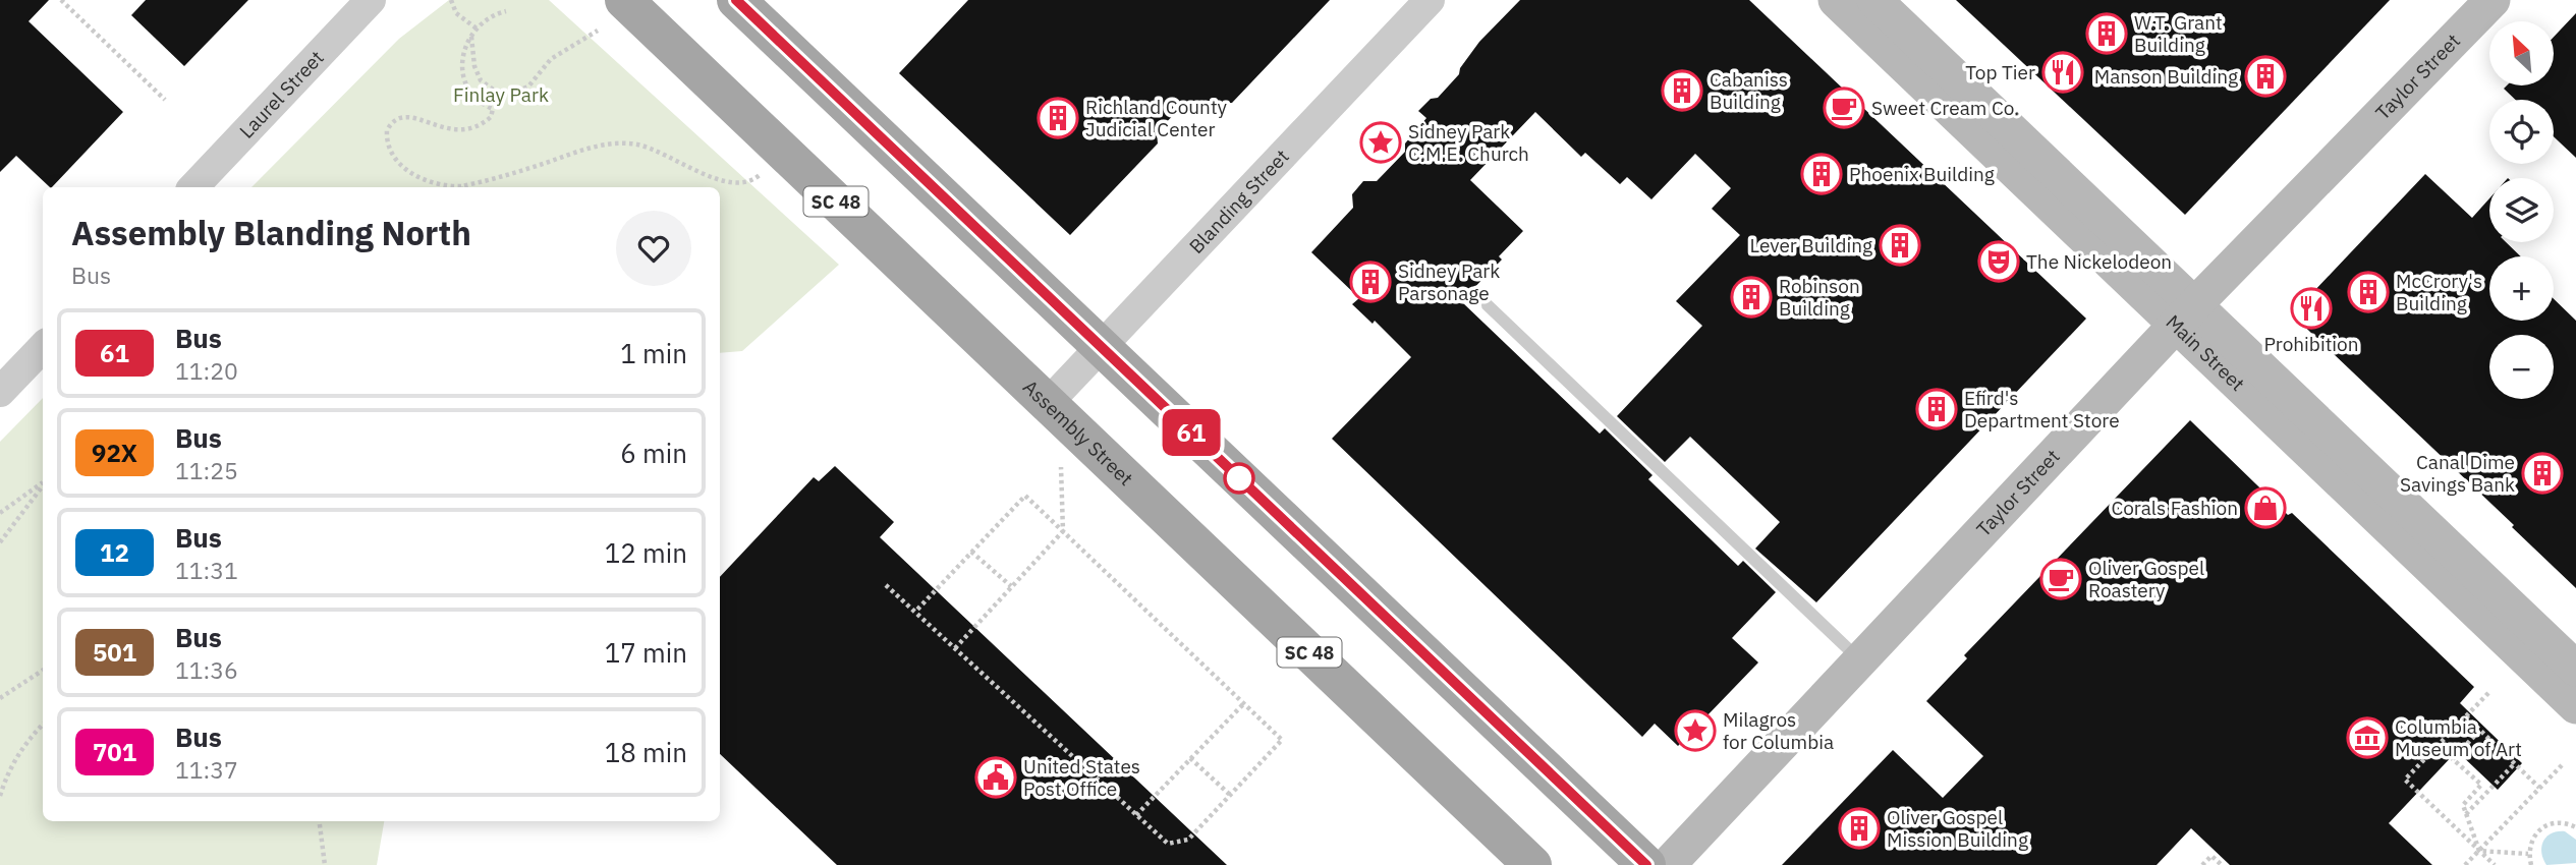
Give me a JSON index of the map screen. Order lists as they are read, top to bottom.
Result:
{
  "streets": {
    "main road": [
      "Taylor Street",
      "SC 48",
      "Main Street",
      "Assembly Street"
    ],
    "street": ["Laurel Street", "Blanding Street"]
  },
  "crossings": [
    ["Taylor Street", "Main Street"],
    ["Blanding Street", "Assembly Street"]
  ],
  "parks": ["Finlay Park"],
  "places": {
    "building": [
      "W.T. Grant Building",
      "Manson Building",
      "Cabaniss Building",
      "Richland County Judicial Center",
      "Phoenix Building",
      "Lever Building",
      "Sidney Park Parsonage",
      "McCrory's Building",
      "Robinson Building",
      "Efird's Department Store",
      "Canal Dime Savings Bank",
      "Oliver Gospel Mission Building"
    ],
    "restaurant": ["Top Tier", "Prohibition"],
    "cafe": ["Sweet Cream Co.", "Oliver Gospel Roastery"],
    "place": ["Sidney Park C.M.E. Church", "Milagros for Columbia"],
    "theatre": ["The Nickelodeon"],
    "shop": ["Corals Fashion"],
    "museum": ["Columbia Museum of Art"],
    "public building": ["United States Post Office"]
  },
  "lines": ["bus line 61"],
  "north": "top left",
  "page": {
    "on_map": "61",
    "map_buttons": ["+", "−"],
    "heading": ["Assembly Blanding North", "Bus"],
    "list": [
      {
        "mark": "61",
        "name": "Bus",
        "note": "11:20",
        "value": "1 min"
      },
      {
        "mark": "92X",
        "name": "Bus",
        "note": "11:25",
        "value": "6 min"
      },
      {
        "mark": "12",
        "name": "Bus",
        "note": "11:31",
        "value": "12 min"
      },
      {
        "mark": "501",
        "name": "Bus",
        "note": "11:36",
        "value": "17 min"
      },
      {
        "mark": "701",
        "name": "Bus",
        "note": "11:37",
        "value": "18 min"
      }
    ]
  }
}
